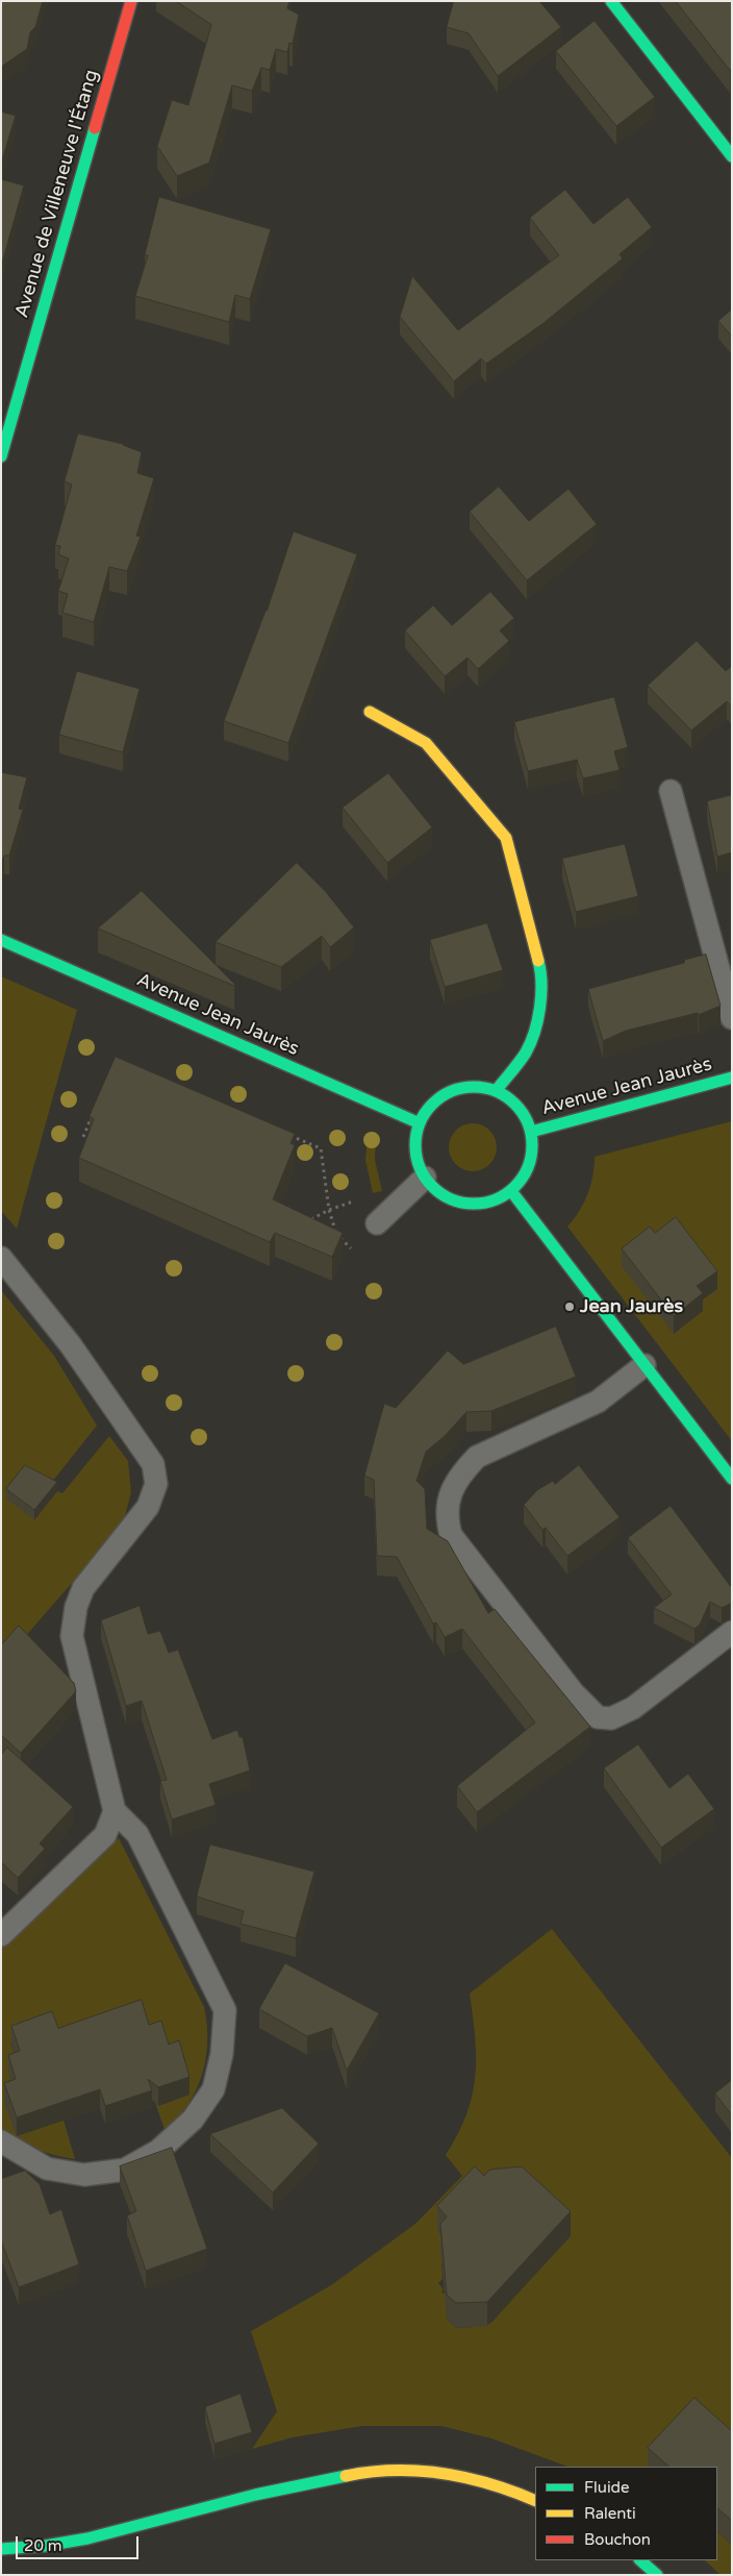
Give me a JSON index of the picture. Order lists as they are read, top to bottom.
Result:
{
  "streets": {
    "street": ["Avenue de Villeneuve l'Étang", "Avenue Jean Jaurès"]
  },
  "places": ["Jean Jaurès"],
  "legend": ["Fluide", "Ralenti", "Bouchon"],
  "scale_bar": "20 m"
}
